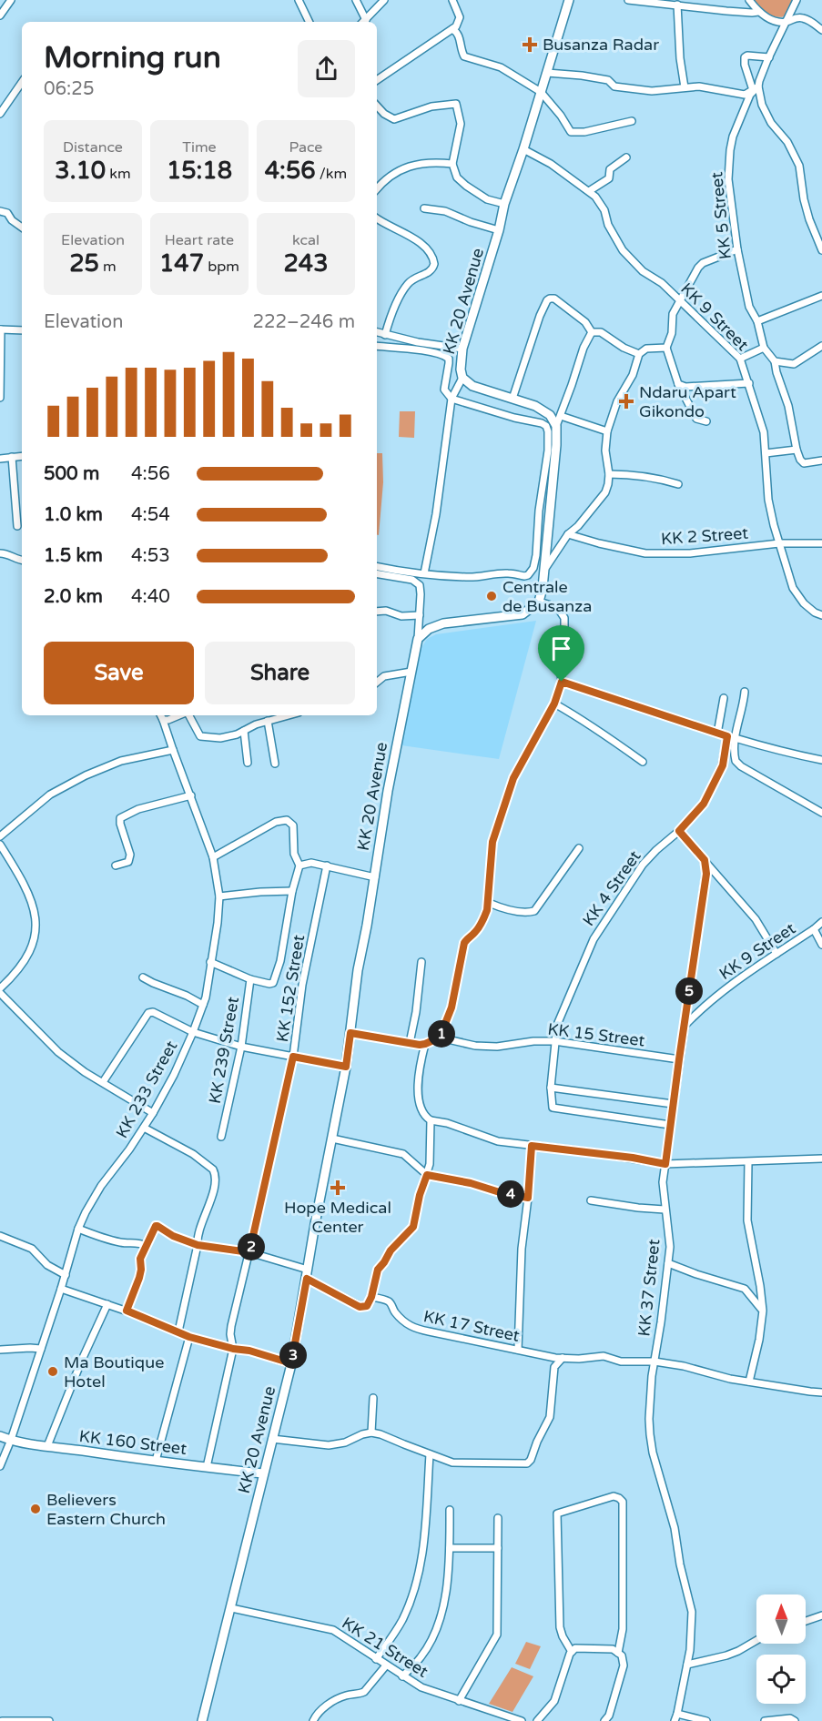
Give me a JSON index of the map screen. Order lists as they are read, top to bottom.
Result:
{
  "streets": {
    "main road": ["KK 20 Avenue", "KK 160 Street"],
    "street": [
      "KK 5 Street",
      "KK 9 Street",
      "KK 2 Street",
      "KK 4 Street",
      "KK 152 Street",
      "KK 15 Street",
      "KK 239 Street",
      "KK 233 Street",
      "KK 37 Street",
      "KK 17 Street",
      "KK 21 Street"
    ]
  },
  "crossings": [
    ["KK 20 Avenue", "KK 9 Street"],
    ["KK 20 Avenue", "KK 160 Street"],
    ["KK 20 Avenue", "KK 21 Street"],
    ["KK 9 Street", "KK 2 Street"],
    ["KK 9 Street", "KK 37 Street"],
    ["KK 4 Street", "KK 15 Street"],
    ["KK 152 Street", "KK 160 Street"],
    ["KK 15 Street", "KK 37 Street"],
    ["KK 239 Street", "KK 233 Street"],
    ["KK 233 Street", "KK 160 Street"],
    ["KK 37 Street", "KK 17 Street"]
  ],
  "places": {
    "health": ["Busanza Radar", "Ndaru Apart Gikondo", "Hope Medical Center"],
    "other": ["Centrale de Busanza", "Ma Boutique Hotel", "Believers Eastern Church"]
  },
  "north": "top",
  "page": {
    "heading": ["Morning run", "06:25"],
    "stats": [
      ["Distance", "3.10 km"],
      ["Time", "15:18"],
      ["Pace", "4:56 /km"],
      ["Elevation", "25 m"],
      ["Heart rate", "147 bpm"],
      ["kcal", "243"]
    ],
    "chart": ["Elevation", "222–246 m"],
    "list": [
      {
        "name": "500 m",
        "note": "4:56"
      },
      {
        "name": "1.0 km",
        "note": "4:54"
      },
      {
        "name": "1.5 km",
        "note": "4:53"
      },
      {
        "name": "2.0 km",
        "note": "4:40"
      }
    ],
    "buttons": ["Save", "Share"],
    "pins": [
      "5",
      "1",
      "4",
      "2",
      "3"
    ]
  }
}
